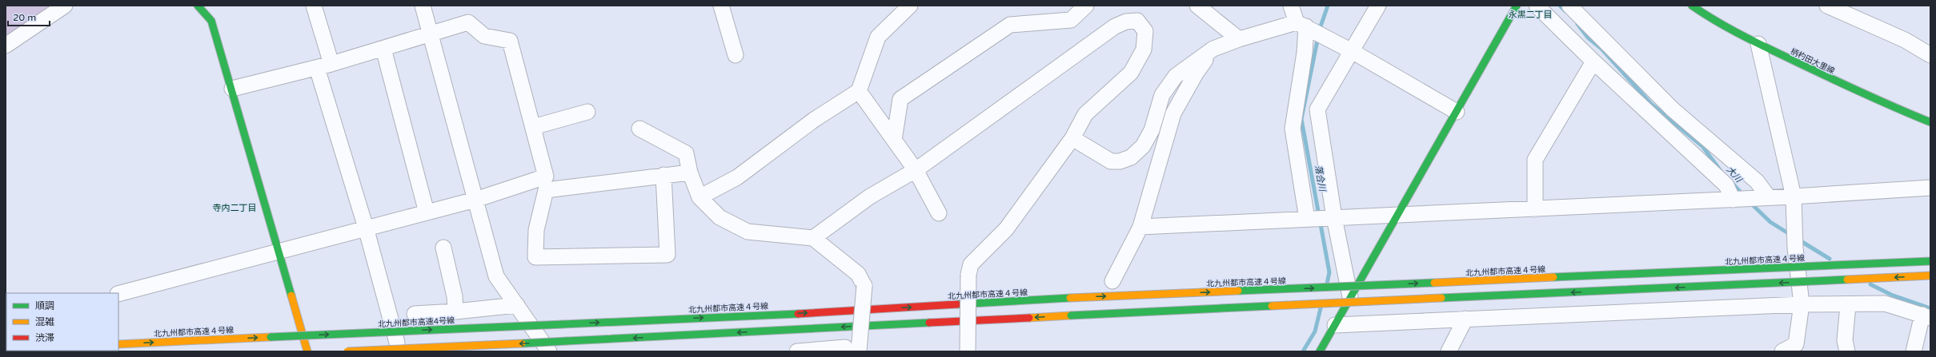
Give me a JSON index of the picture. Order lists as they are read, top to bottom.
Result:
{
  "streets": {
    "main road": ["柄杓田大里線", "北九州都市高速４号線", "北九州都市高速4号線"]
  },
  "crossings": [
    ["北九州都市高速４号線", "北九州都市高速4号線"]
  ],
  "districts": ["永黒二丁目", "寺内二丁目"],
  "water": ["大川", "落合川"],
  "legend": ["順調", "混雑", "渋滞"],
  "scale_bar": "20 m"
}
